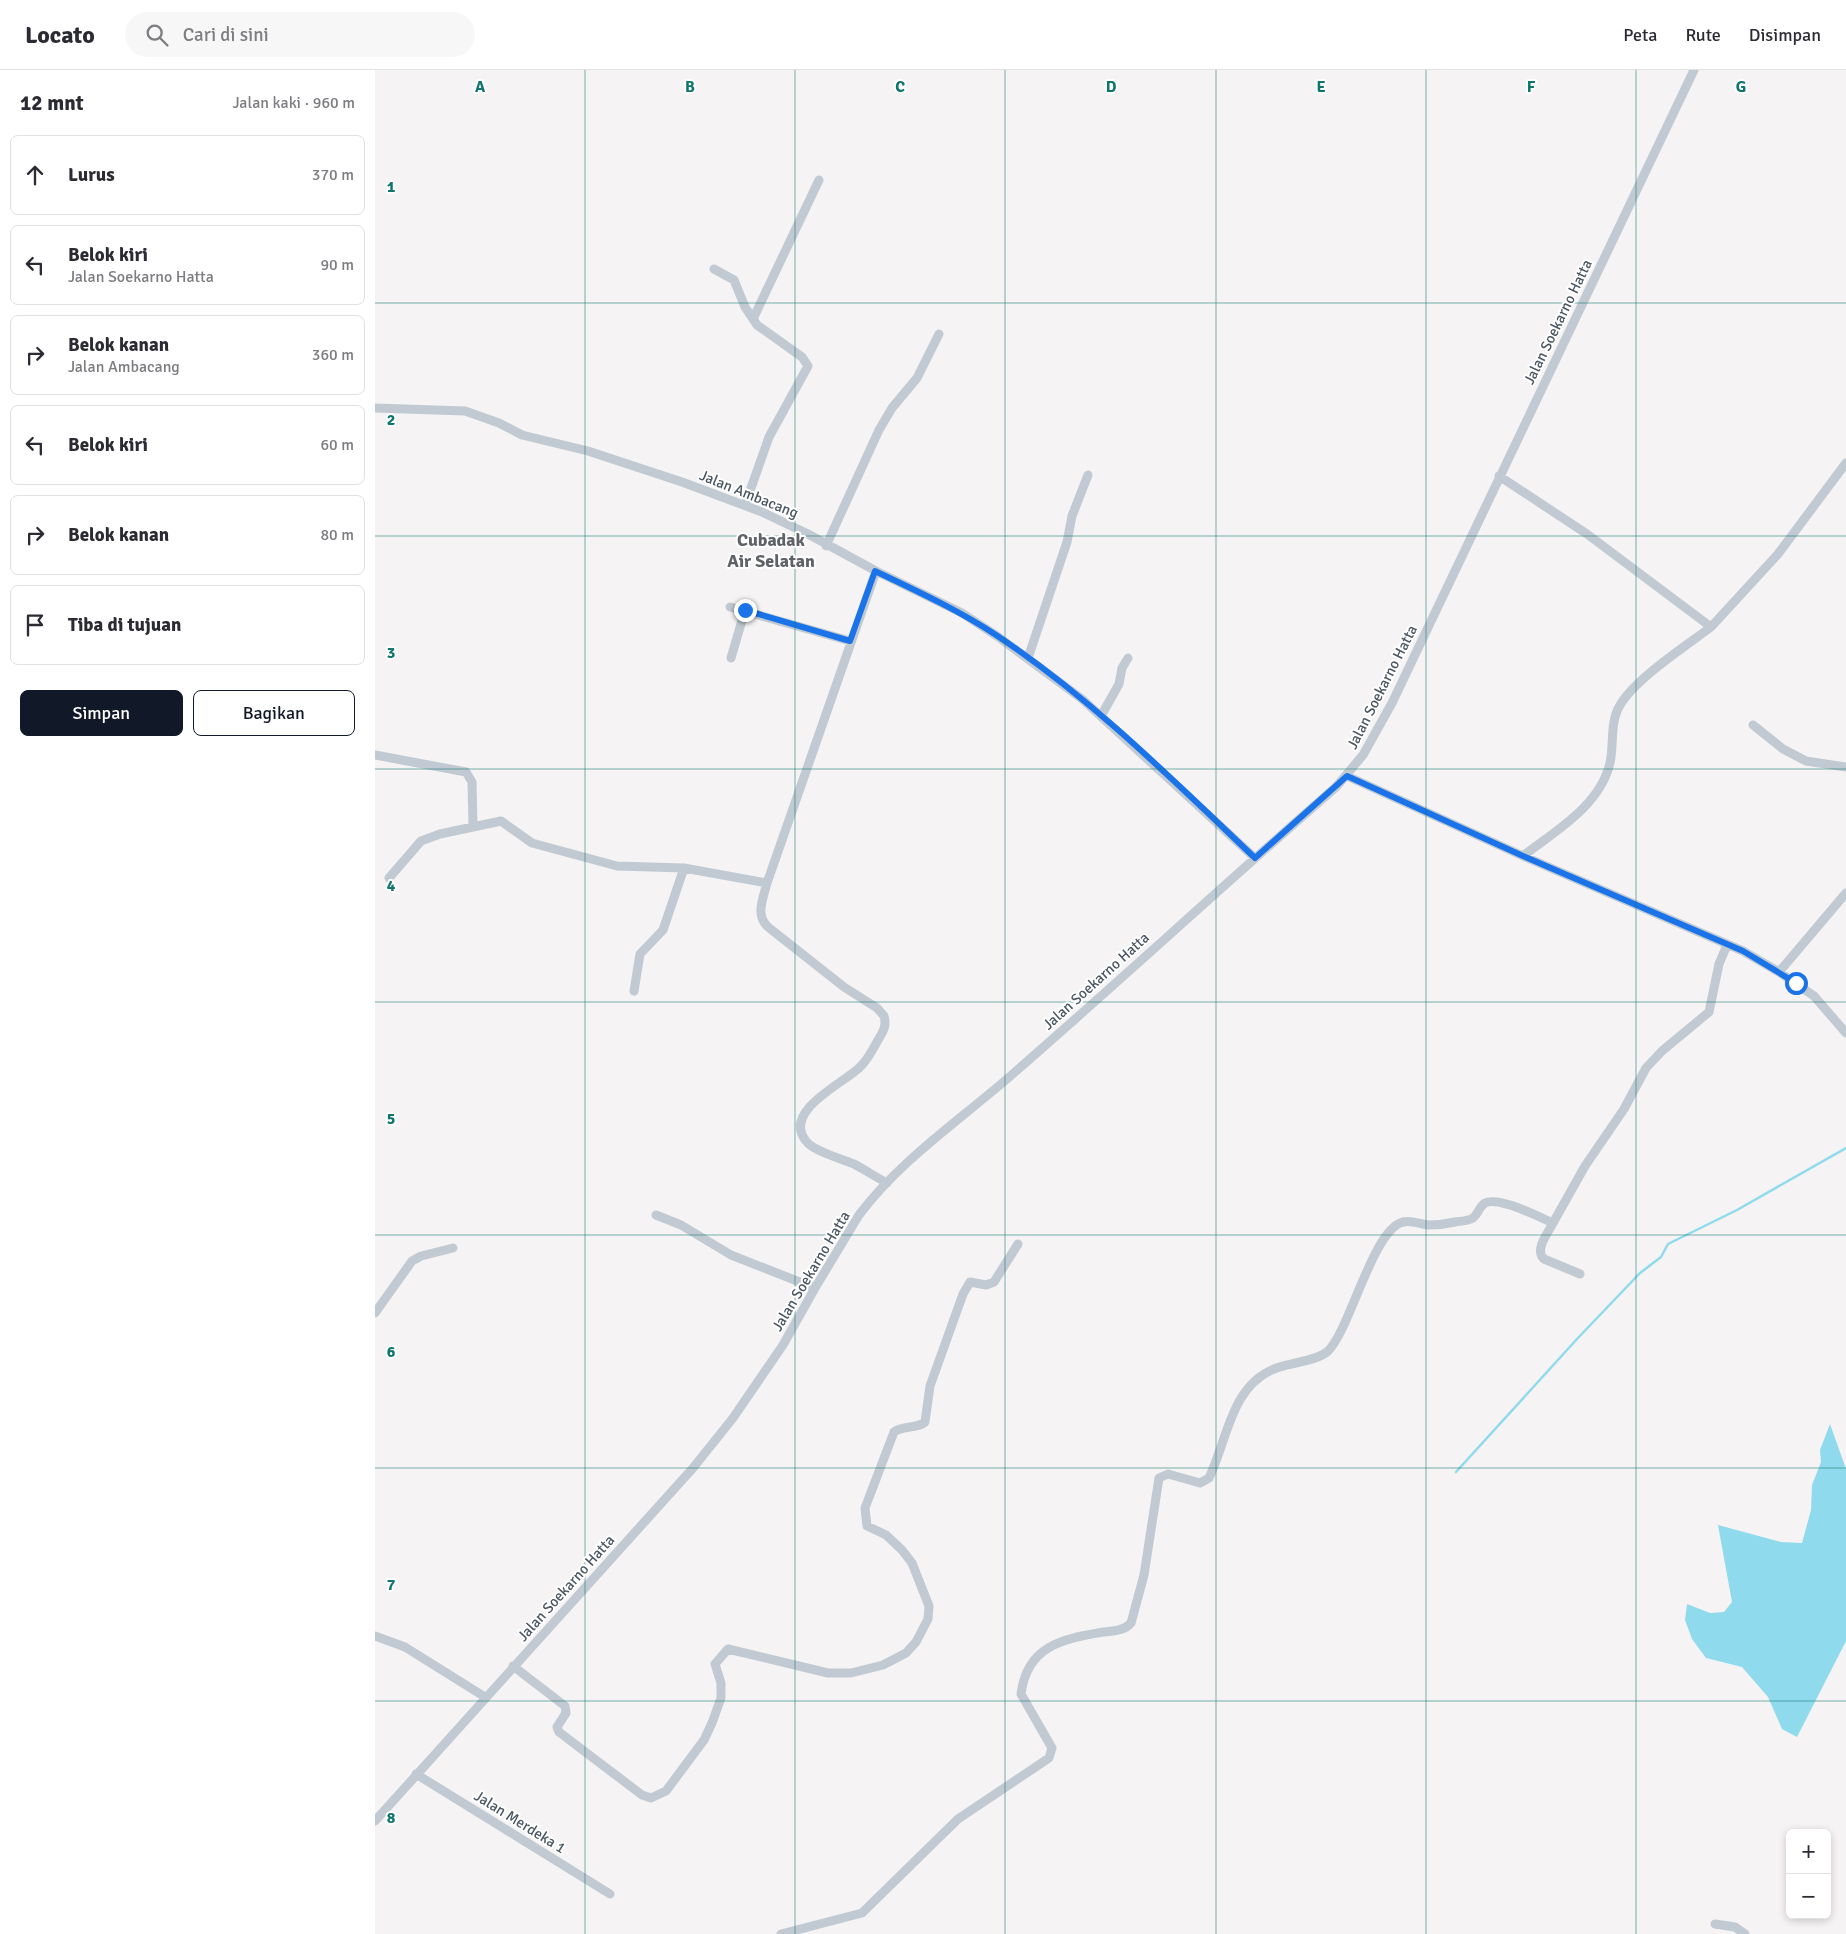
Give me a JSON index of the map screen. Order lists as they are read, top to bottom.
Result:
{
  "streets": {
    "street": ["Jalan Soekarno Hatta", "Jalan Ambacang", "Jalan Merdeka 1"]
  },
  "crossings": [
    ["Jalan Soekarno Hatta", "Jalan Ambacang"],
    ["Jalan Soekarno Hatta", "Jalan Merdeka 1"]
  ],
  "districts": ["Cubadak Air Selatan"],
  "page": {
    "header": "Locato",
    "search": "Cari di sini",
    "nav": ["Peta", "Rute", "Disimpan"],
    "heading": ["12 mnt", "Jalan kaki · 960 m"],
    "list": [
      ["Lurus", "370 m"],
      ["Belok kiri", "Jalan Soekarno Hatta", "90 m"],
      ["Belok kanan", "Jalan Ambacang", "360 m"],
      ["Belok kiri", "60 m"],
      ["Belok kanan", "80 m"],
      "Tiba di tujuan"
    ],
    "buttons": ["Simpan", "Bagikan"],
    "map_buttons": ["+", "−"]
  },
  "grid": {
    "columns": [
      "A",
      "B",
      "C",
      "D",
      "E",
      "F",
      "G"
    ],
    "rows": [
      "1",
      "2",
      "3",
      "4",
      "5",
      "6",
      "7",
      "8"
    ]
  }
}
